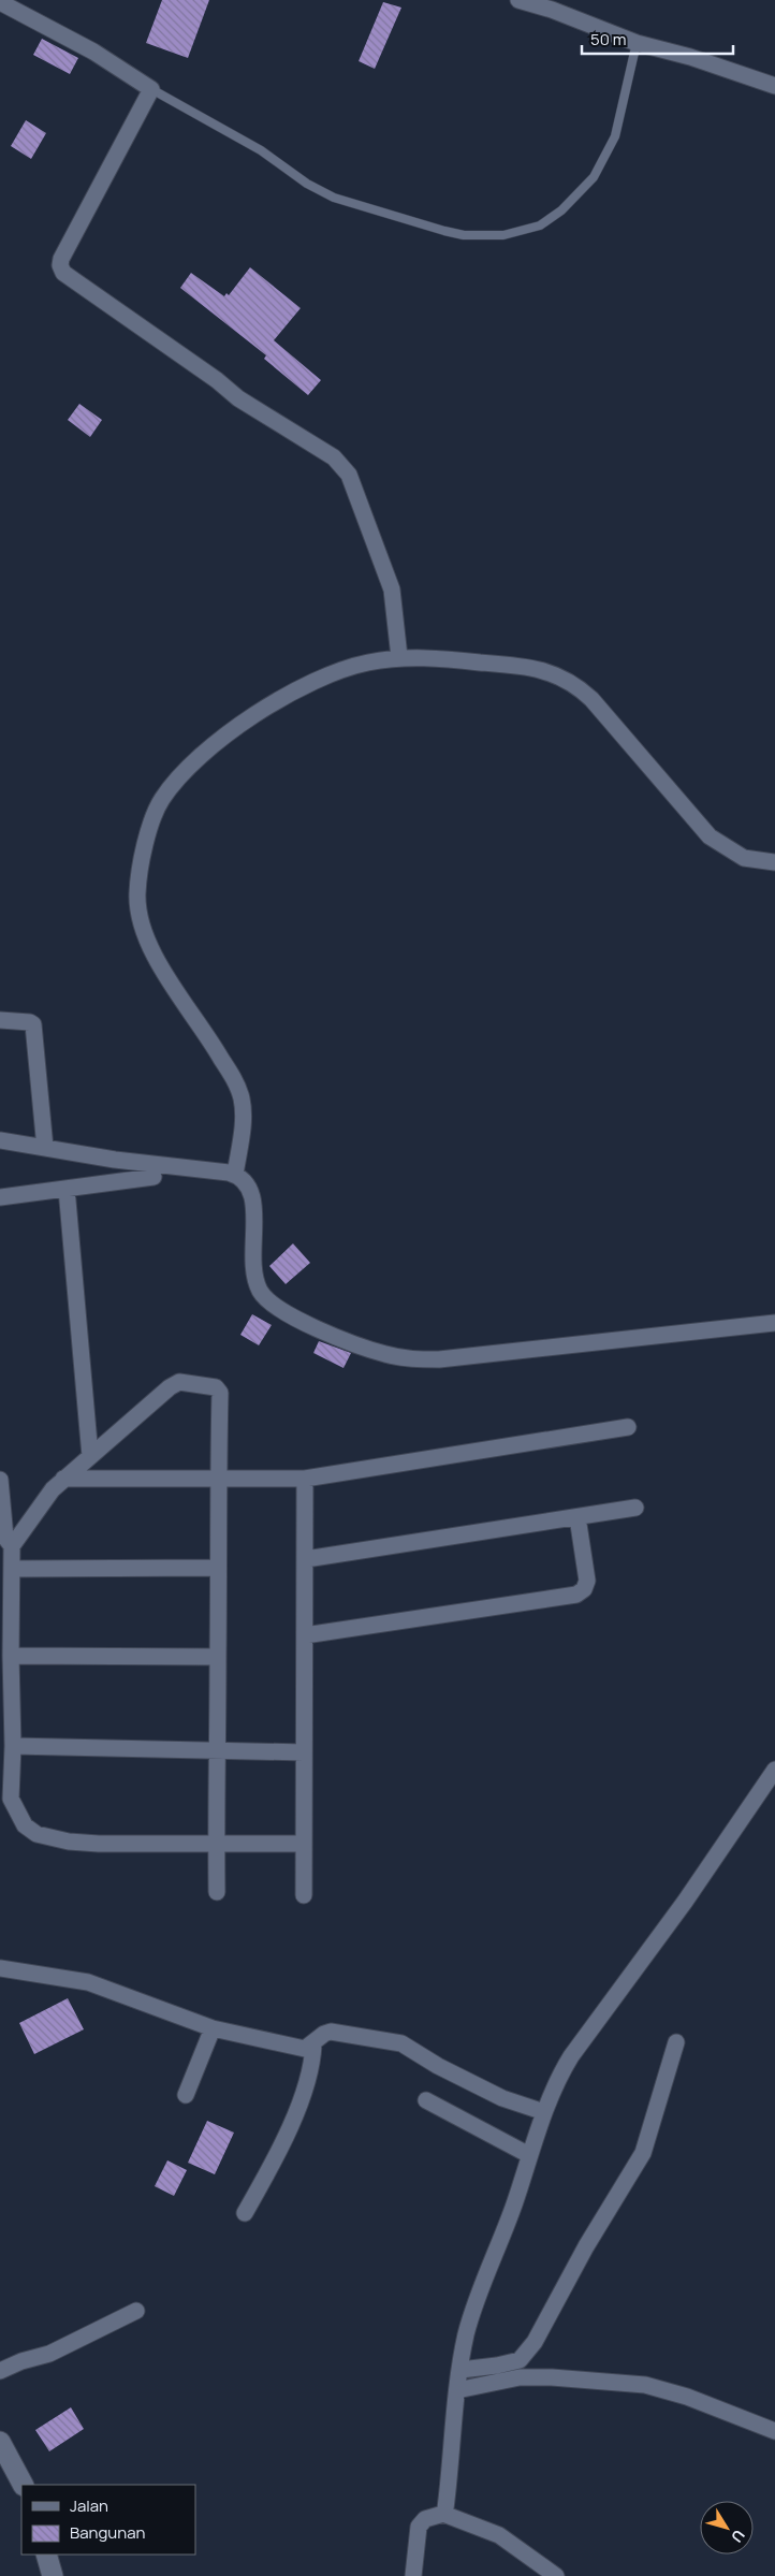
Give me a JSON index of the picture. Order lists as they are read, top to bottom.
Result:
{
  "legend": ["Jalan", "Bangunan"],
  "scale_bar": "50 m",
  "north": "bottom right"
}
